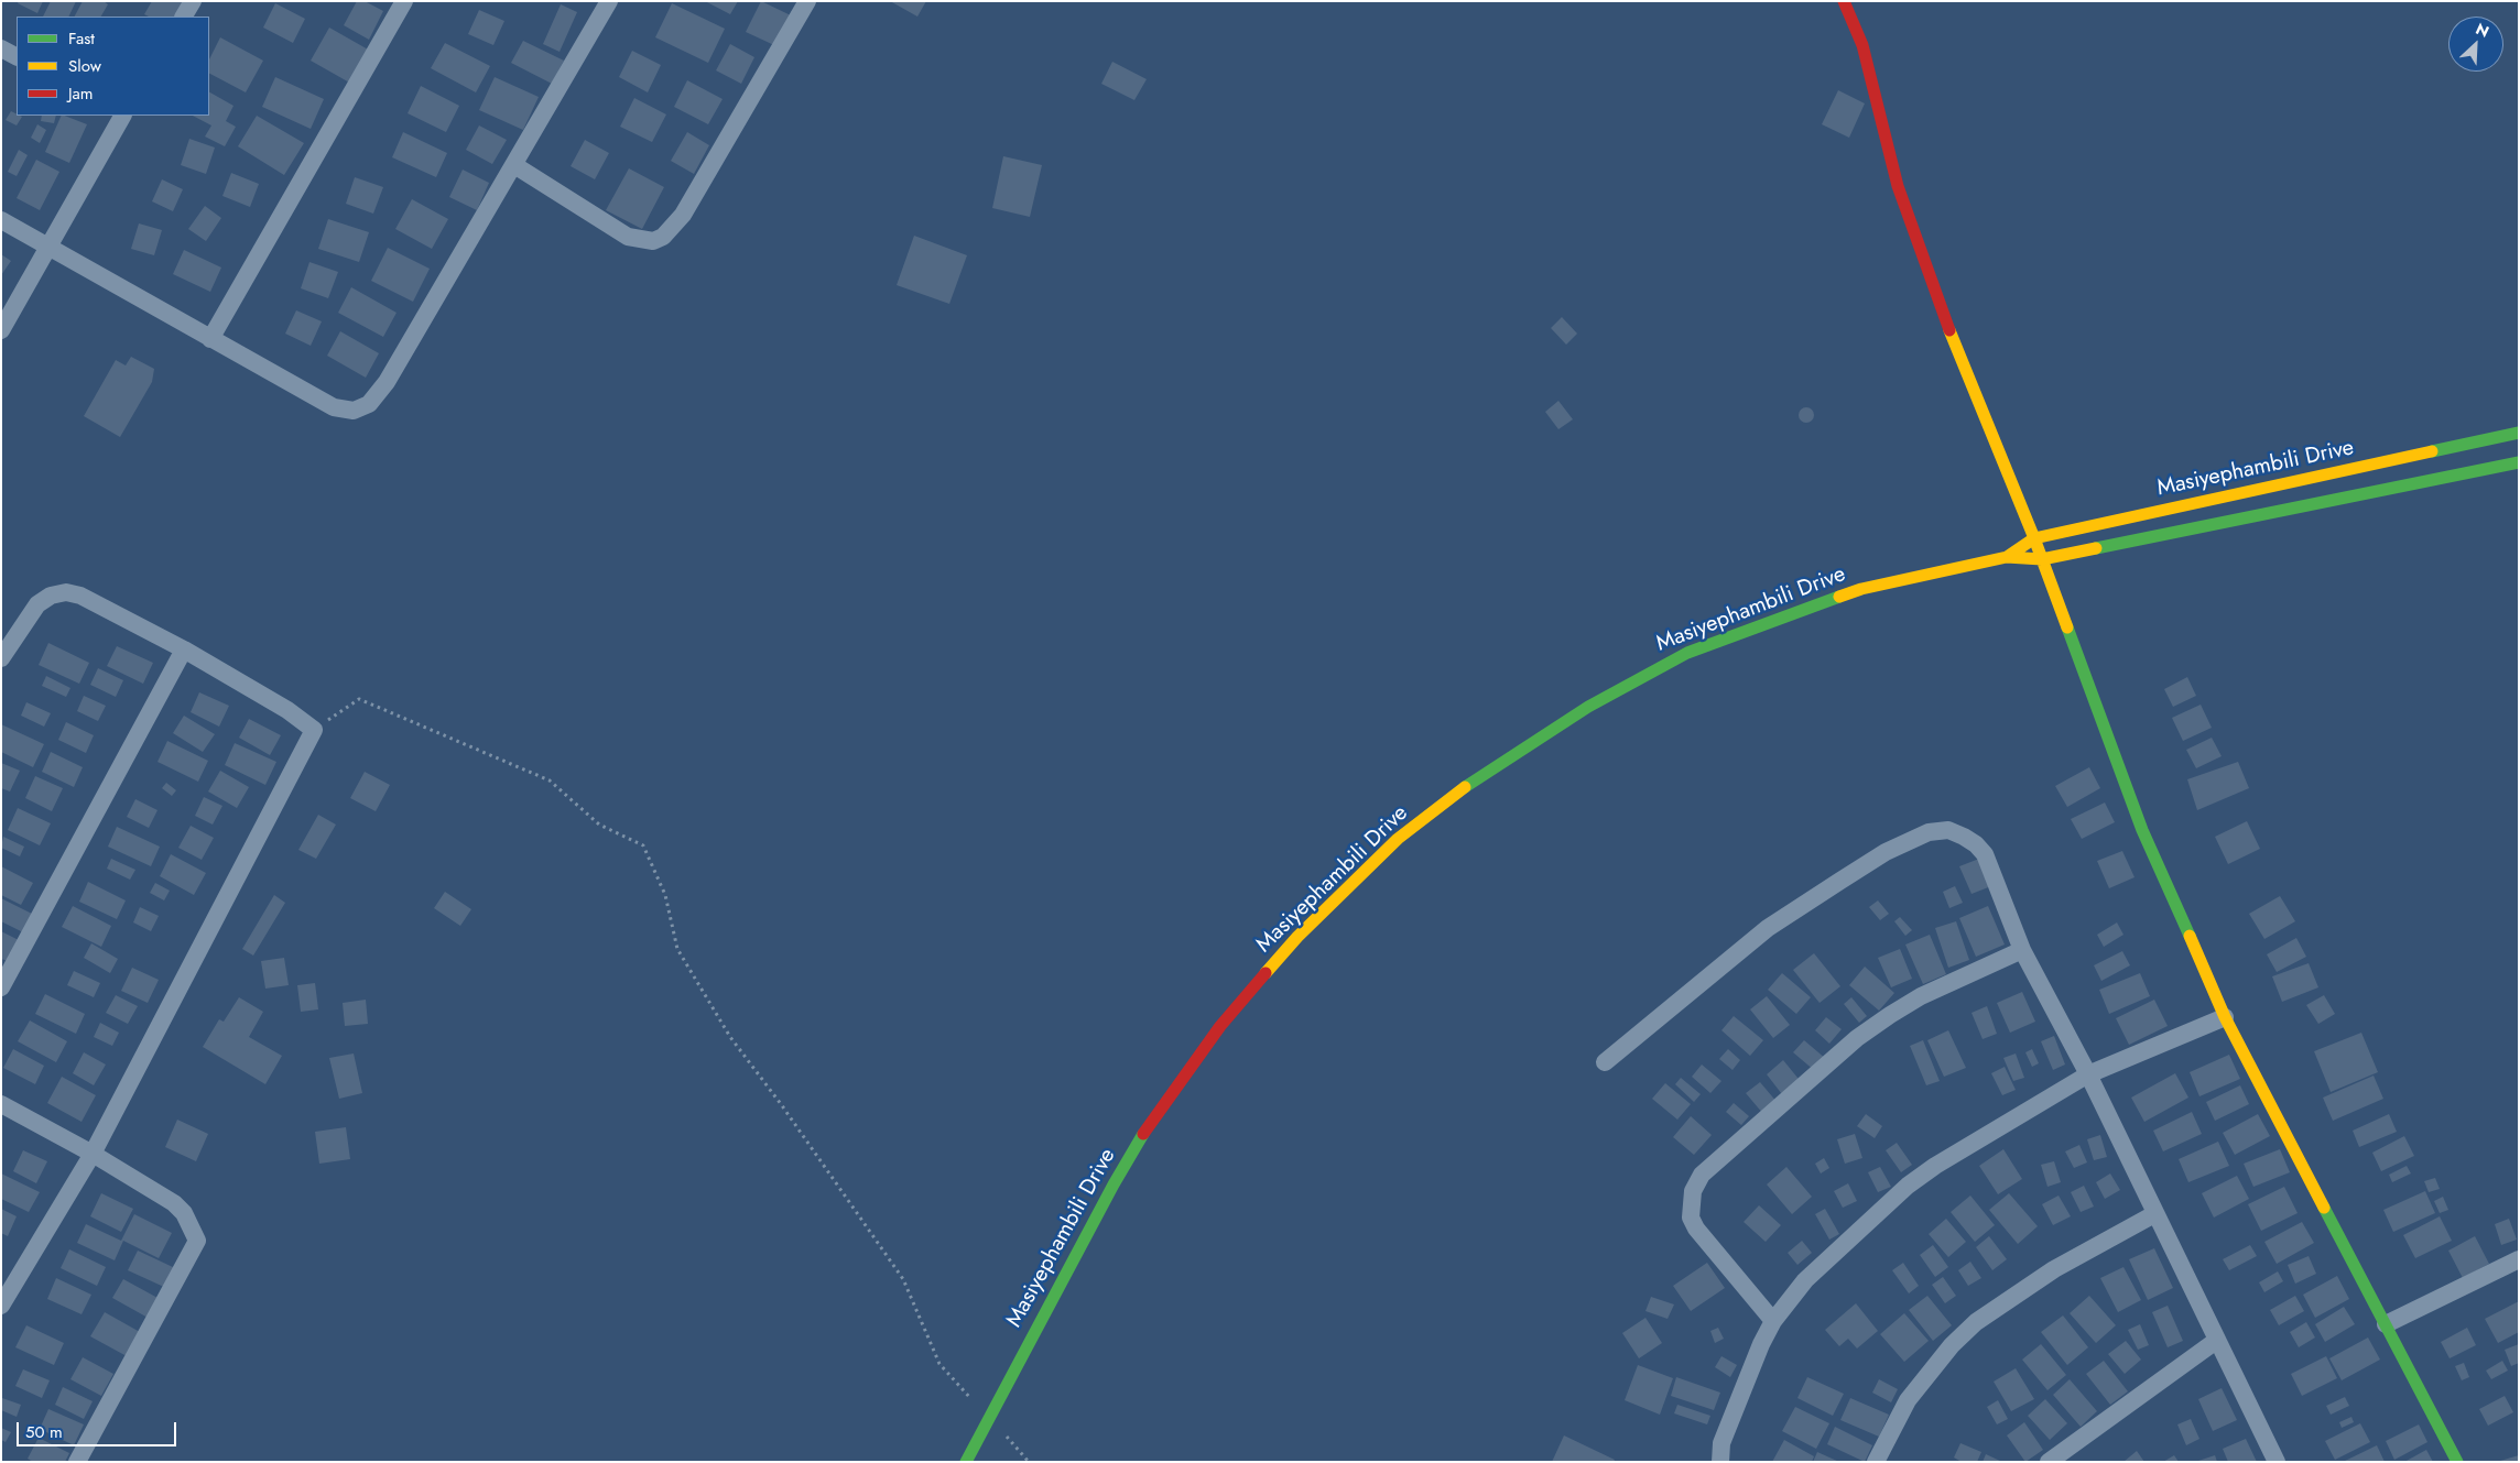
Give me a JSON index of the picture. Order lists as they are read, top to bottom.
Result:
{
  "streets": {
    "main road": ["Masiyephambili Drive"]
  },
  "legend": ["Fast", "Slow", "Jam"],
  "scale_bar": "50 m",
  "north": "top right"
}
